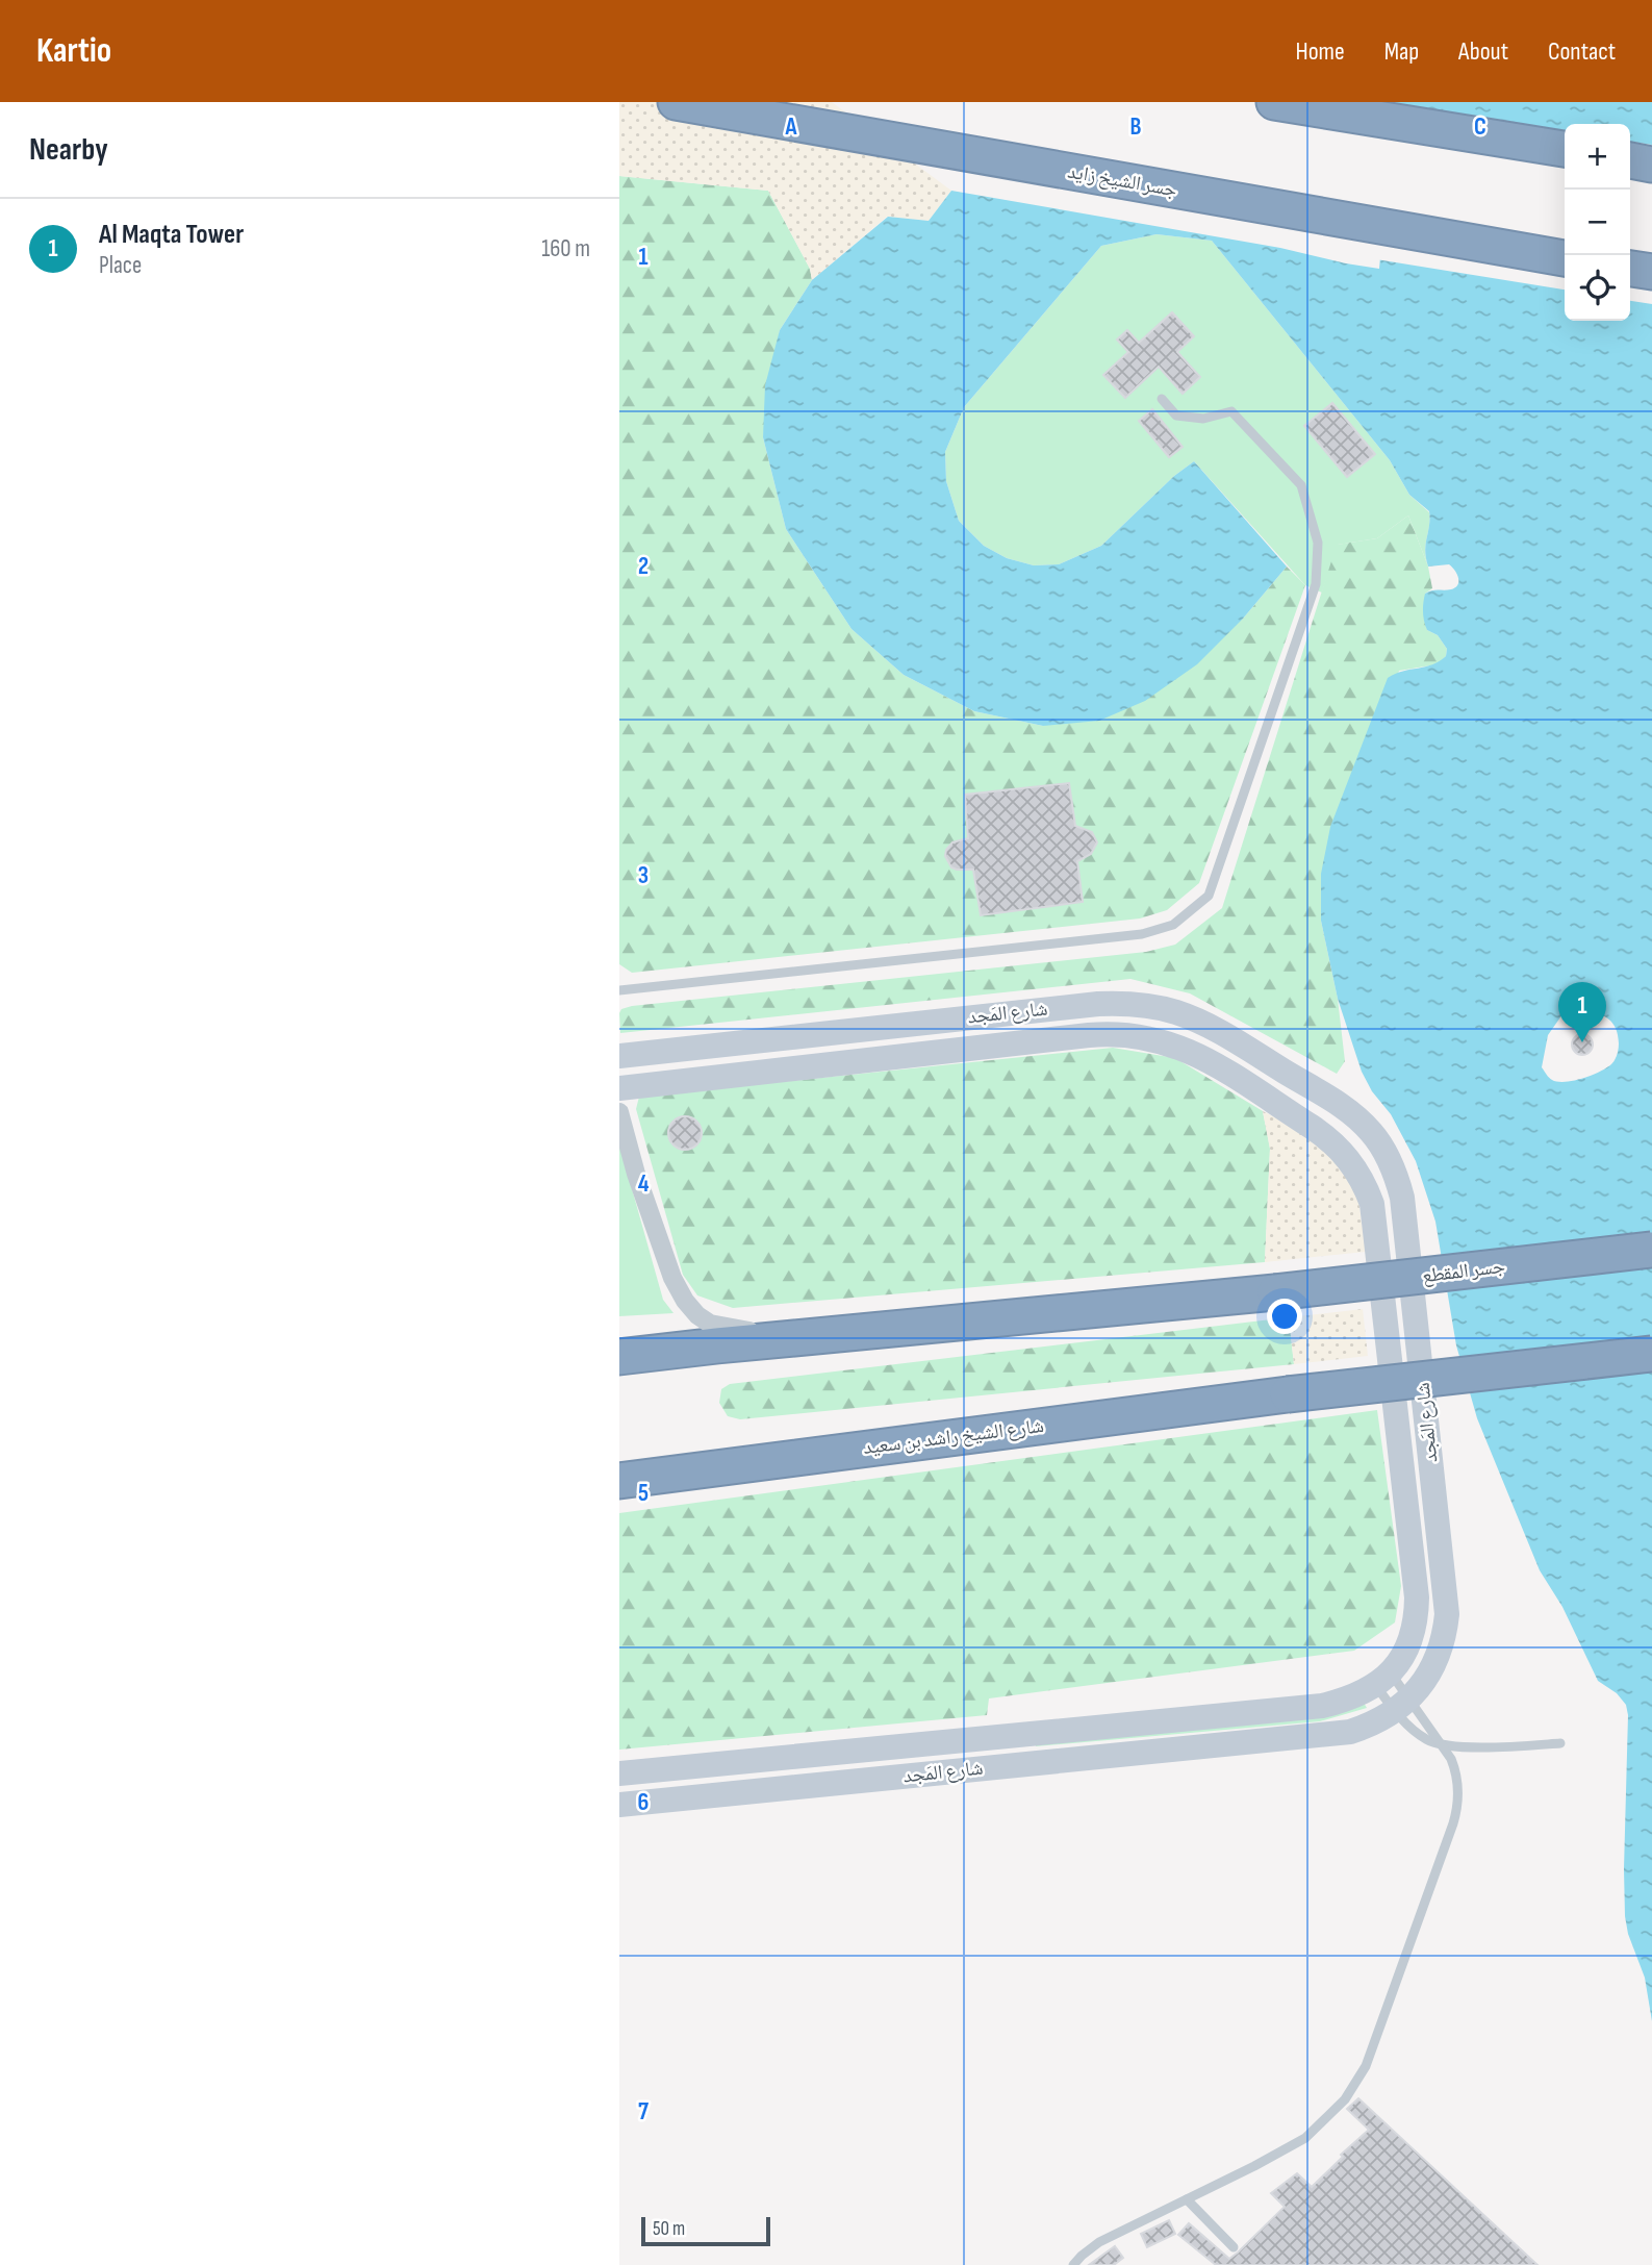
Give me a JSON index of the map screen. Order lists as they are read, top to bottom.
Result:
{
  "streets": {
    "highway": ["جسر الشيخ زايد", "جسر المقطع", "شارع الشيخ راشد بن سعيد"],
    "street": ["شارع المَجد"]
  },
  "scale_bar": "50 m",
  "page": {
    "header": "Kartio",
    "nav": [
      "Home",
      "Map",
      "About",
      "Contact"
    ],
    "heading": "Nearby",
    "map_buttons": ["+", "−"],
    "list": [
      {
        "mark": "1",
        "name": "Al Maqta Tower",
        "note": "Place",
        "value": "160 m"
      }
    ],
    "pins": "1",
    "scale": "50 m"
  },
  "grid": {
    "columns": ["A", "B", "C"],
    "rows": [
      "1",
      "2",
      "3",
      "4",
      "5",
      "6",
      "7"
    ]
  }
}
